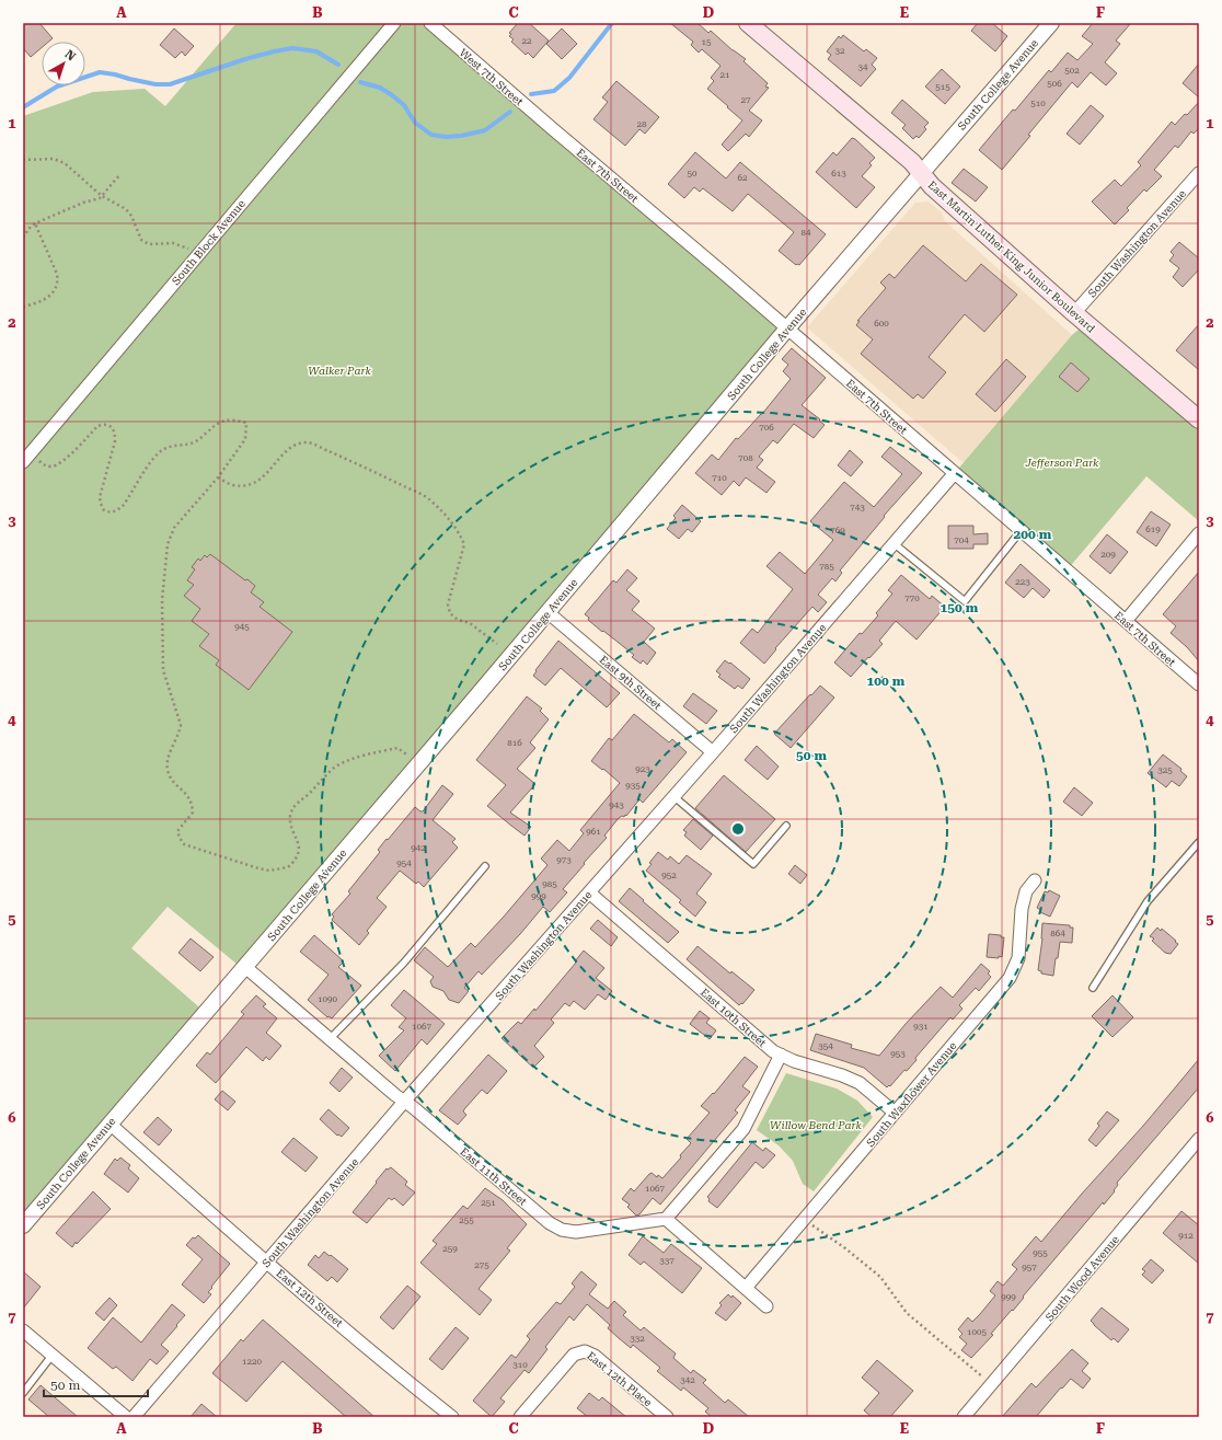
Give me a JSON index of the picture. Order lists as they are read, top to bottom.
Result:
{
  "streets": {
    "main road": ["East Martin Luther King Junior Boulevard"],
    "street": [
      "West 7th Street",
      "South College Avenue",
      "East 7th Street",
      "South Block Avenue",
      "South Washington Avenue",
      "East 9th Street",
      "East 10th Street",
      "South Waxflower Avenue",
      "East 11th Street",
      "South Wood Avenue",
      "East 12th Street",
      "East 12th Place"
    ]
  },
  "crossings": [
    ["West 7th Street", "East 7th Street"],
    ["South College Avenue", "East 7th Street"],
    ["South College Avenue", "East Martin Luther King Junior Boulevard"],
    ["South College Avenue", "East 9th Street"],
    ["South College Avenue", "East 11th Street"],
    ["South College Avenue", "East 12th Street"],
    ["East 7th Street", "South Washington Avenue"],
    ["South Washington Avenue", "East Martin Luther King Junior Boulevard"],
    ["South Washington Avenue", "East 9th Street"],
    ["South Washington Avenue", "East 10th Street"],
    ["South Washington Avenue", "East 11th Street"],
    ["South Washington Avenue", "East 12th Street"],
    ["East 10th Street", "South Waxflower Avenue"]
  ],
  "parks": ["Walker Park", "Jefferson Park", "Willow Bend Park"],
  "house_numbers": [
    "22",
    "15",
    "32",
    "34",
    "502",
    "21",
    "506",
    "515",
    "27",
    "510",
    "28",
    "50",
    "613",
    "62",
    "84",
    "600",
    "706",
    "708",
    "710",
    "743",
    "619",
    "769",
    "704",
    "209",
    "785",
    "223",
    "770",
    "945",
    "816",
    "923",
    "325",
    "935",
    "943",
    "961",
    "942",
    "973",
    "954",
    "952",
    "985",
    "999",
    "864",
    "1090",
    "1067",
    "931",
    "354",
    "953",
    "1067",
    "251",
    "255",
    "912",
    "259",
    "955",
    "337",
    "275",
    "957",
    "999",
    "1005",
    "332",
    "1220",
    "310",
    "342"
  ],
  "scale_bar": "50 m",
  "north": "top right",
  "grid": {
    "columns": [
      "A",
      "B",
      "C",
      "D",
      "E",
      "F"
    ],
    "rows": [
      "1",
      "2",
      "3",
      "4",
      "5",
      "6",
      "7"
    ]
  },
  "rings": [
    "200 m",
    "150 m",
    "100 m",
    "50 m"
  ]
}
